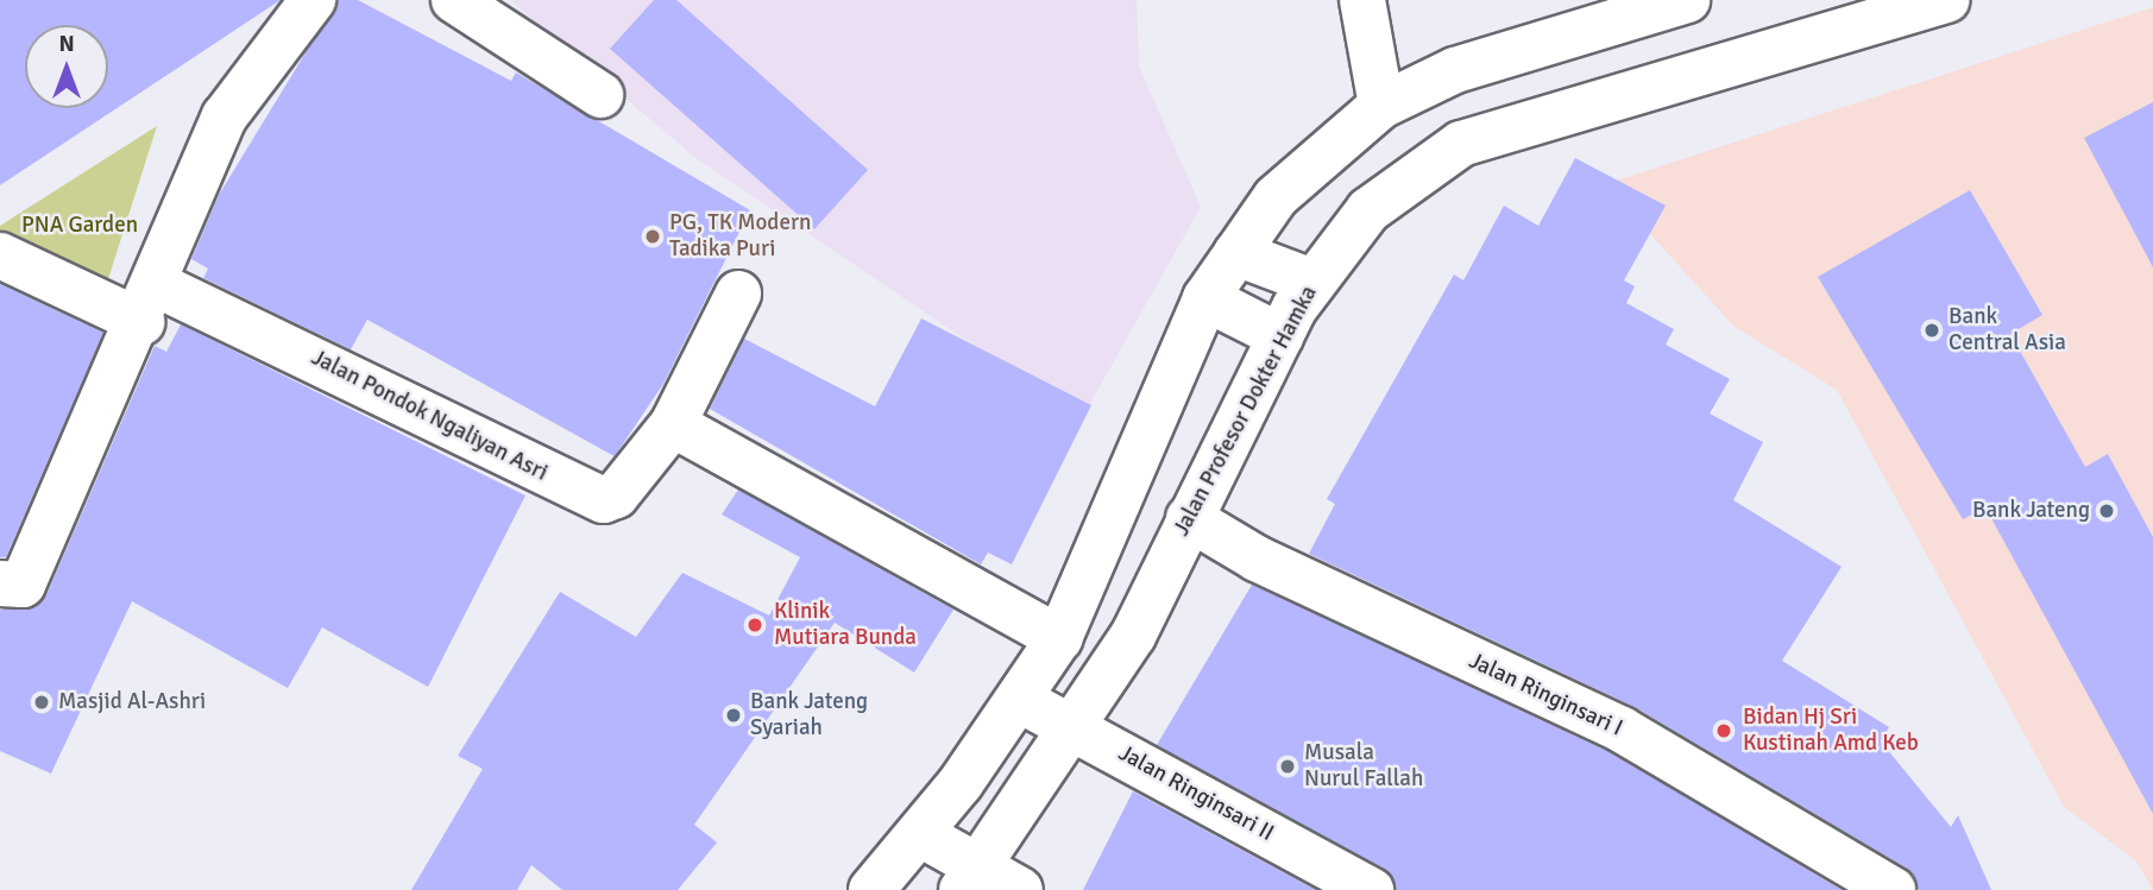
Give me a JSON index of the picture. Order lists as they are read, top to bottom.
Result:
{
  "streets": {
    "street": [
      "Jalan Profesor Dokter Hamka",
      "Jalan Pondok Ngaliyan Asri",
      "Jalan Ringinsari I",
      "Jalan Ringinsari II"
    ]
  },
  "crossings": [
    ["Jalan Profesor Dokter Hamka", "Jalan Ringinsari I"],
    ["Jalan Profesor Dokter Hamka", "Jalan Ringinsari II"]
  ],
  "parks": ["PNA Garden"],
  "places": [
    "PG, TK Modern Tadika Puri",
    "Bank Central Asia",
    "Bank Jateng",
    "Klinik Mutiara Bunda",
    "Masjid Al-Ashri",
    "Bank Jateng Syariah",
    "Bidan Hj Sri Kustinah Amd Keb",
    "Musala Nurul Fallah"
  ],
  "north": "top"
}
